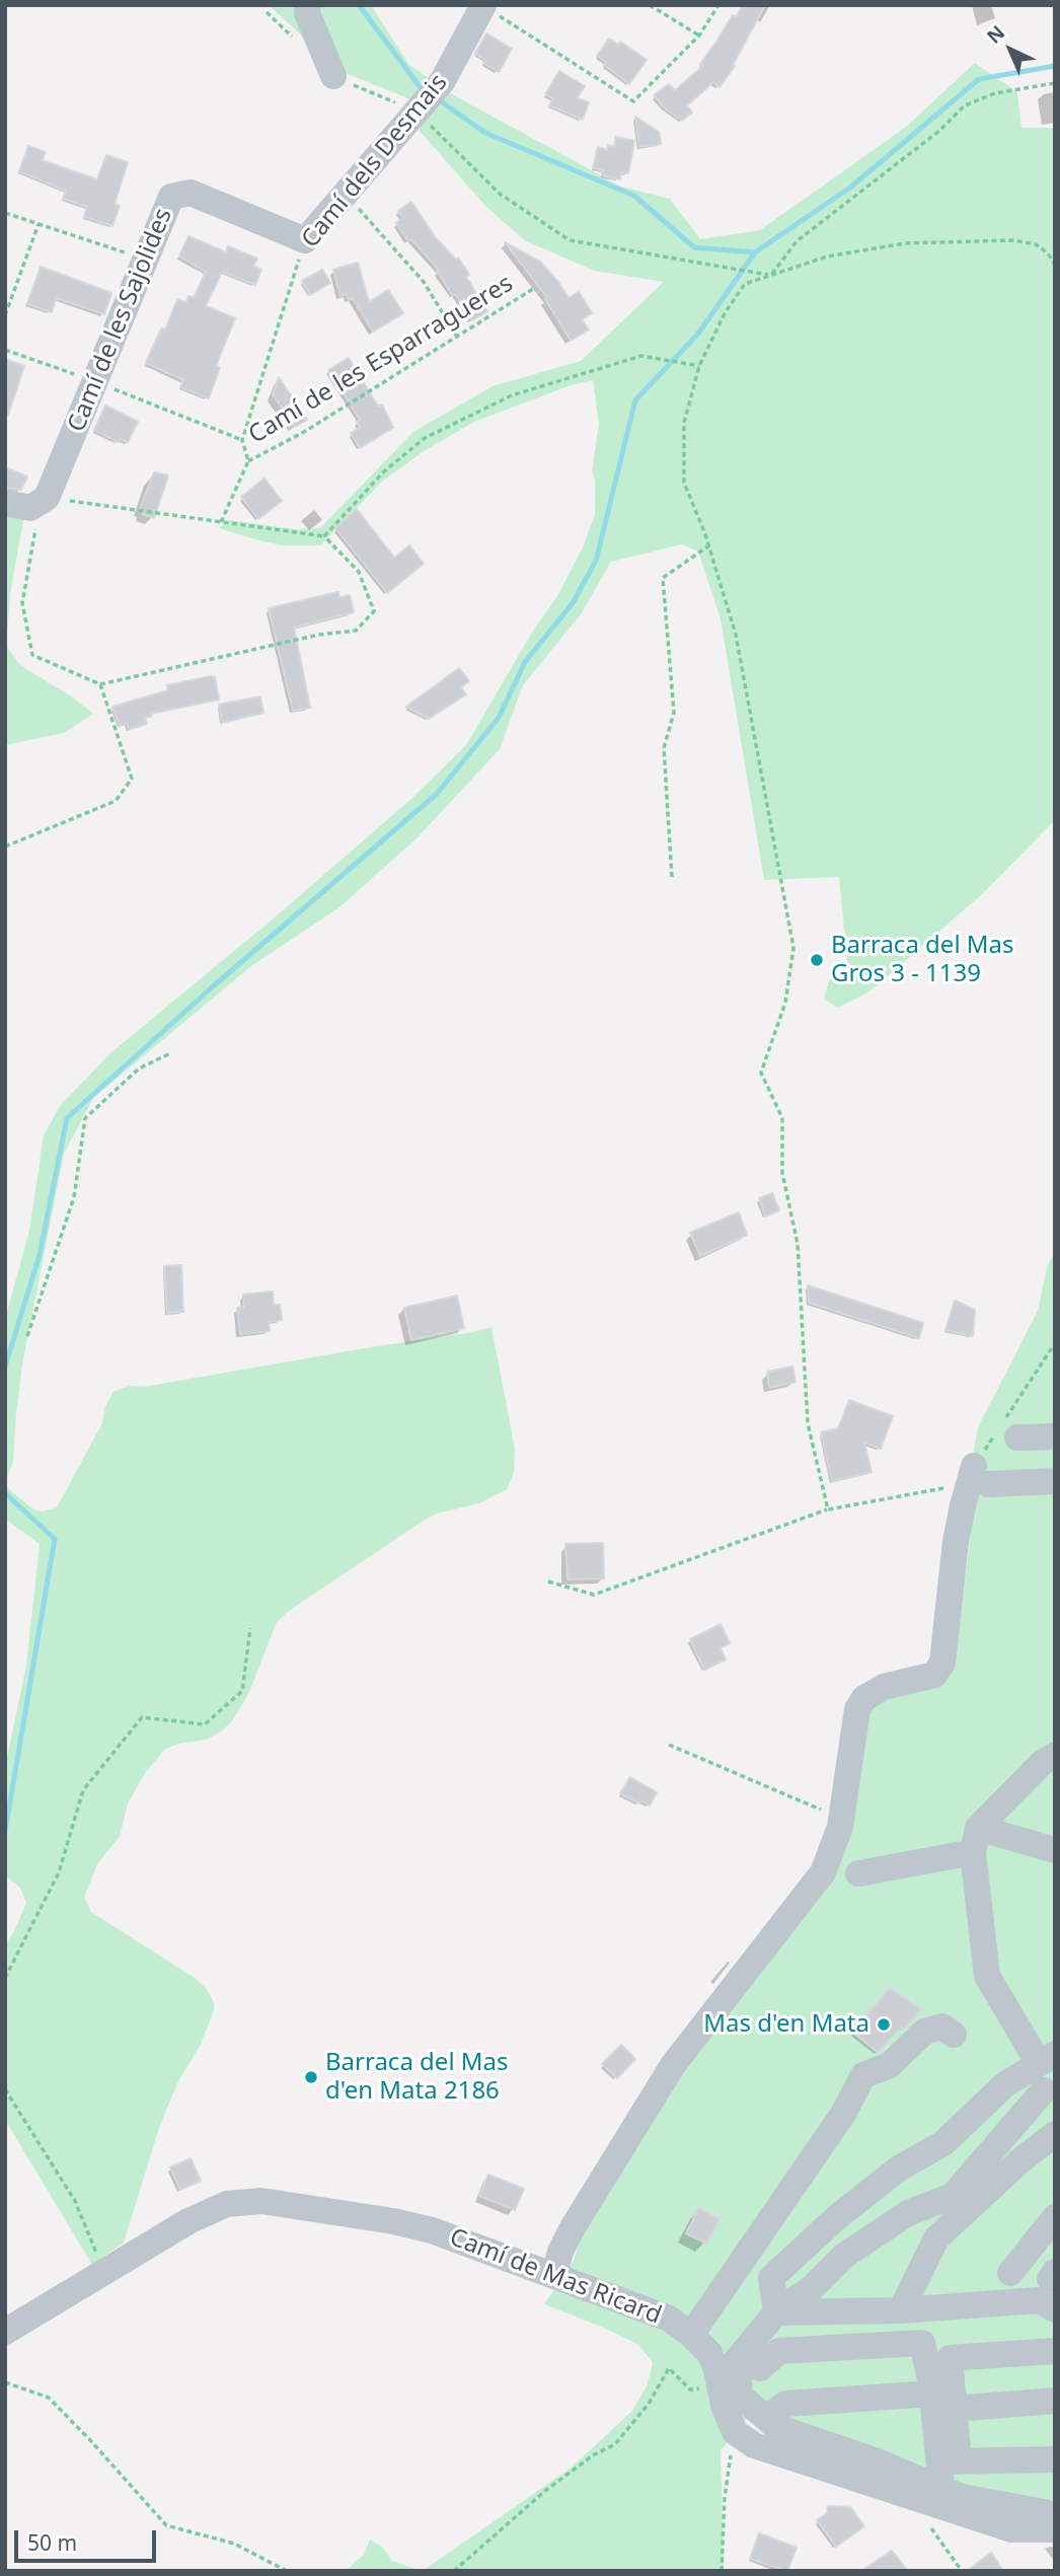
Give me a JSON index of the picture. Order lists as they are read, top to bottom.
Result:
{
  "streets": {
    "street": ["Camí dels Desmais", "Camí de les Sajolides", "Camí de Mas Ricard"],
    "path": ["Camí de les Esparragueres"]
  },
  "crossings": [
    ["Camí dels Desmais", "Camí de les Sajolides"]
  ],
  "places": ["Barraca del Mas Gros 3 - 1139", "Mas d'en Mata", "Barraca del Mas d'en Mata 2186"],
  "scale_bar": "50 m",
  "north": "top left"
}
